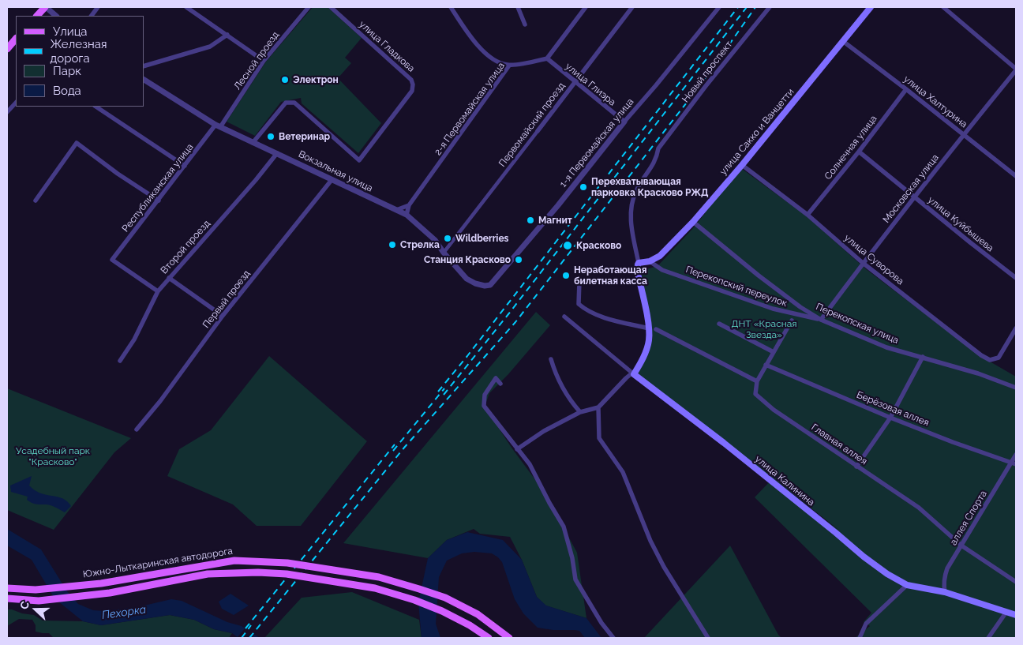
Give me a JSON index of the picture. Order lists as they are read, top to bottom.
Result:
{
  "streets": {
    "main road": ["улица Сакко и Ванцетти", "улица Калинина", "Южно-Лыткаринская автодорога"],
    "street": [
      "улица Гладкова",
      "Лесной проезд",
      "Новый проспект",
      "улица Глиэра",
      "улица Халтурина",
      "2-я Первомайская улица",
      "Первомайский проезд",
      "1-я Первомайская улица",
      "Солнечная улица",
      "Вокзальная улица",
      "Республиканская улица",
      "Московская улица",
      "улица Куйбышева",
      "Второй проезд",
      "улица Суворова",
      "Перекопский переулок",
      "Первый проезд",
      "Перекопская улица",
      "Берёзовая аллея",
      "Главная аллея",
      "аллея Спорта"
    ]
  },
  "crossings": [
    ["улица Гладкова", "Вокзальная улица"],
    ["Лесной проезд", "Вокзальная улица"],
    ["Лесной проезд", "Республиканская улица"],
    ["улица Глиэра", "2-я Первомайская улица"],
    ["улица Глиэра", "Первомайский проезд"],
    ["улица Глиэра", "1-я Первомайская улица"],
    ["улица Халтурина", "улица Сакко и Ванцетти"],
    ["улица Халтурина", "Солнечная улица"],
    ["улица Халтурина", "Московская улица"],
    ["2-я Первомайская улица", "Вокзальная улица"],
    ["Первомайский проезд", "Вокзальная улица"],
    ["улица Сакко и Ванцетти", "улица Суворова"],
    ["улица Сакко и Ванцетти", "Перекопский переулок"],
    ["улица Сакко и Ванцетти", "Перекопская улица"],
    ["1-я Первомайская улица", "Вокзальная улица"],
    ["Солнечная улица", "улица Куйбышева"],
    ["Солнечная улица", "улица Суворова"],
    ["Вокзальная улица", "Республиканская улица"],
    ["Вокзальная улица", "Второй проезд"],
    ["Вокзальная улица", "Первый проезд"],
    ["Республиканская улица", "Второй проезд"],
    ["Московская улица", "улица Куйбышева"],
    ["Московская улица", "улица Суворова"],
    ["Московская улица", "Перекопский переулок"],
    ["Московская улица", "Перекопская улица"],
    ["Перекопский переулок", "Перекопская улица"],
    ["Берёзовая аллея", "аллея Спорта"],
    ["Главная аллея", "аллея Спорта"],
    ["улица Калинина", "аллея Спорта"]
  ],
  "water": ["Пехорка"],
  "parks": ["ДНТ «Красная Звезда»", "Усадебный парк \"Красково\""],
  "places": [
    "Электрон",
    "Ветеринар",
    "Перехватывающая парковка Красково РЖД",
    "Магнит",
    "Wildberries",
    "Стрелка",
    "Красково",
    "Станция Красково",
    "Неработающая билетная касса"
  ],
  "legend": [
    "Улица",
    "Железная дорога",
    "Парк",
    "Вода"
  ],
  "north": "left"
}
